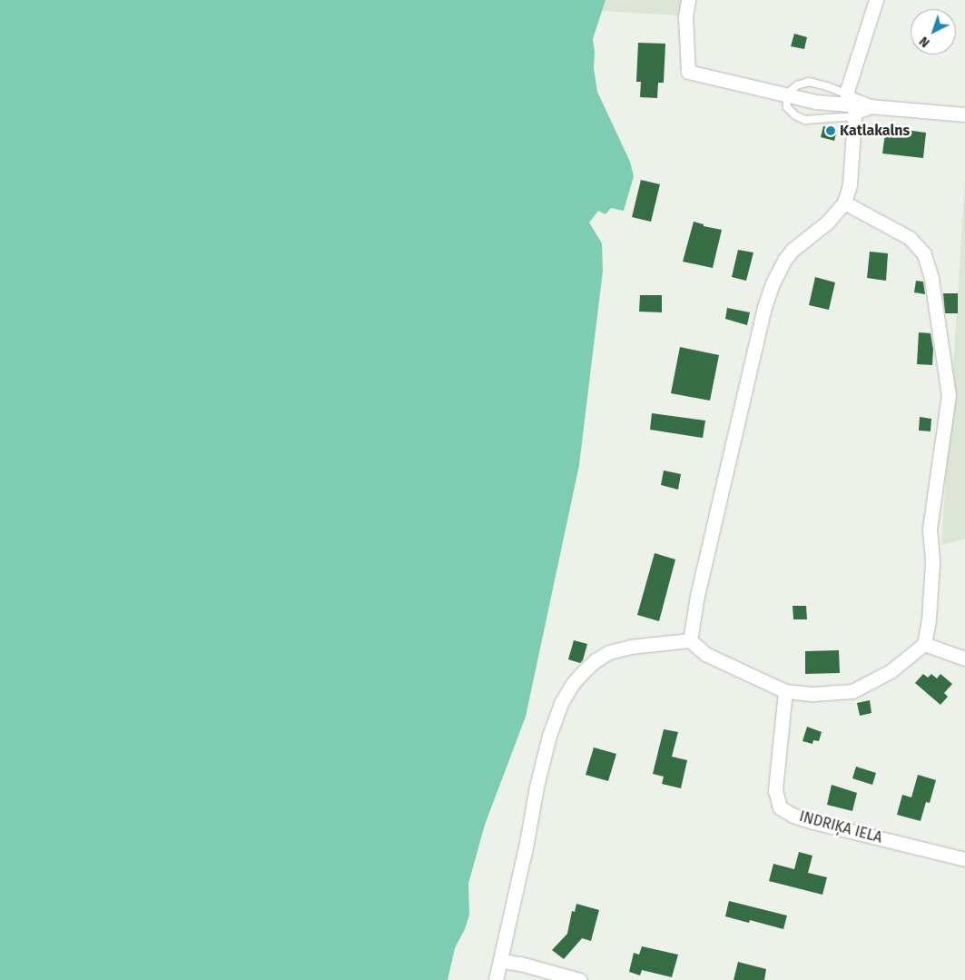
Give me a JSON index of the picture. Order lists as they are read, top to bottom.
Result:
{
  "streets": {
    "street": ["INDRIĶA IELA"]
  },
  "places": ["Katlakalns"],
  "north": "bottom left"
}
